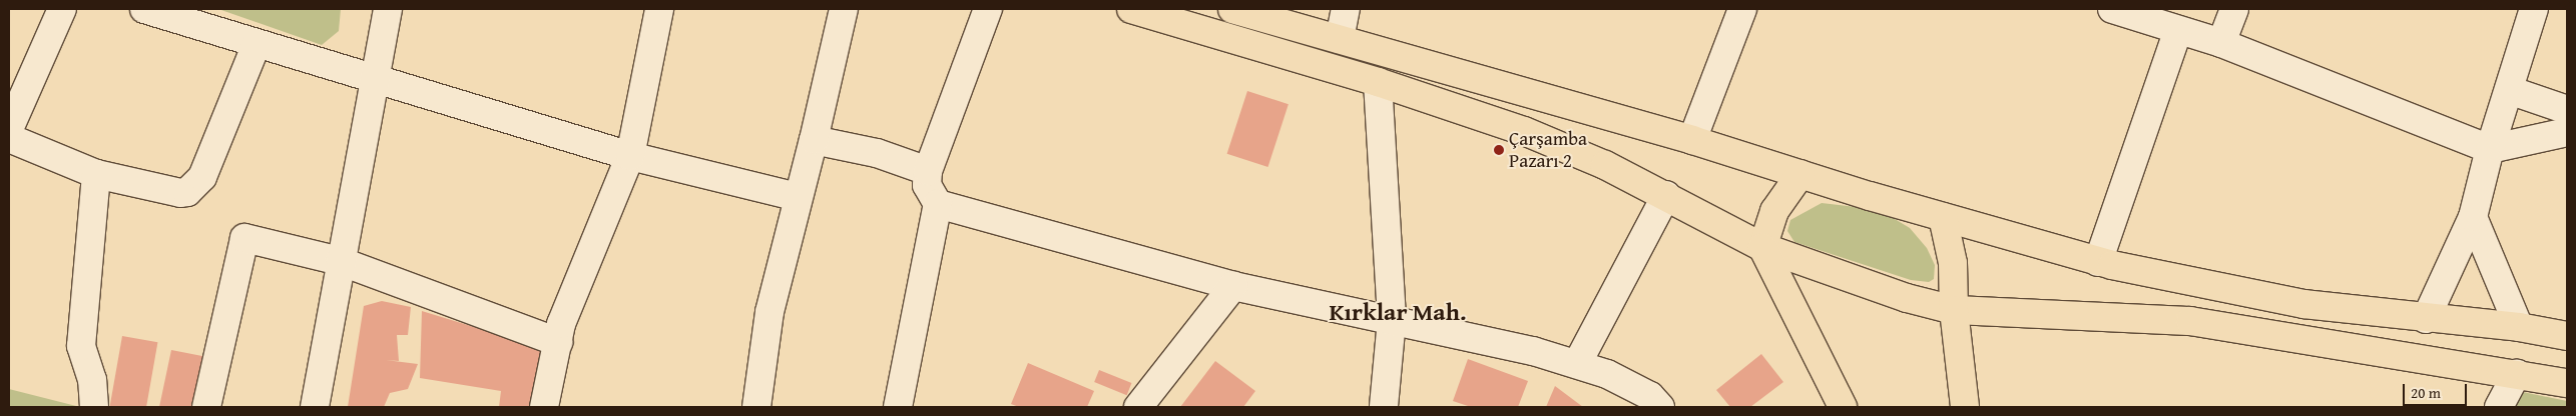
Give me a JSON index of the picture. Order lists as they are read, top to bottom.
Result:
{
  "districts": ["Kırklar Mah."],
  "places": ["Çarşamba Pazarı 2"],
  "scale_bar": "20 m"
}
